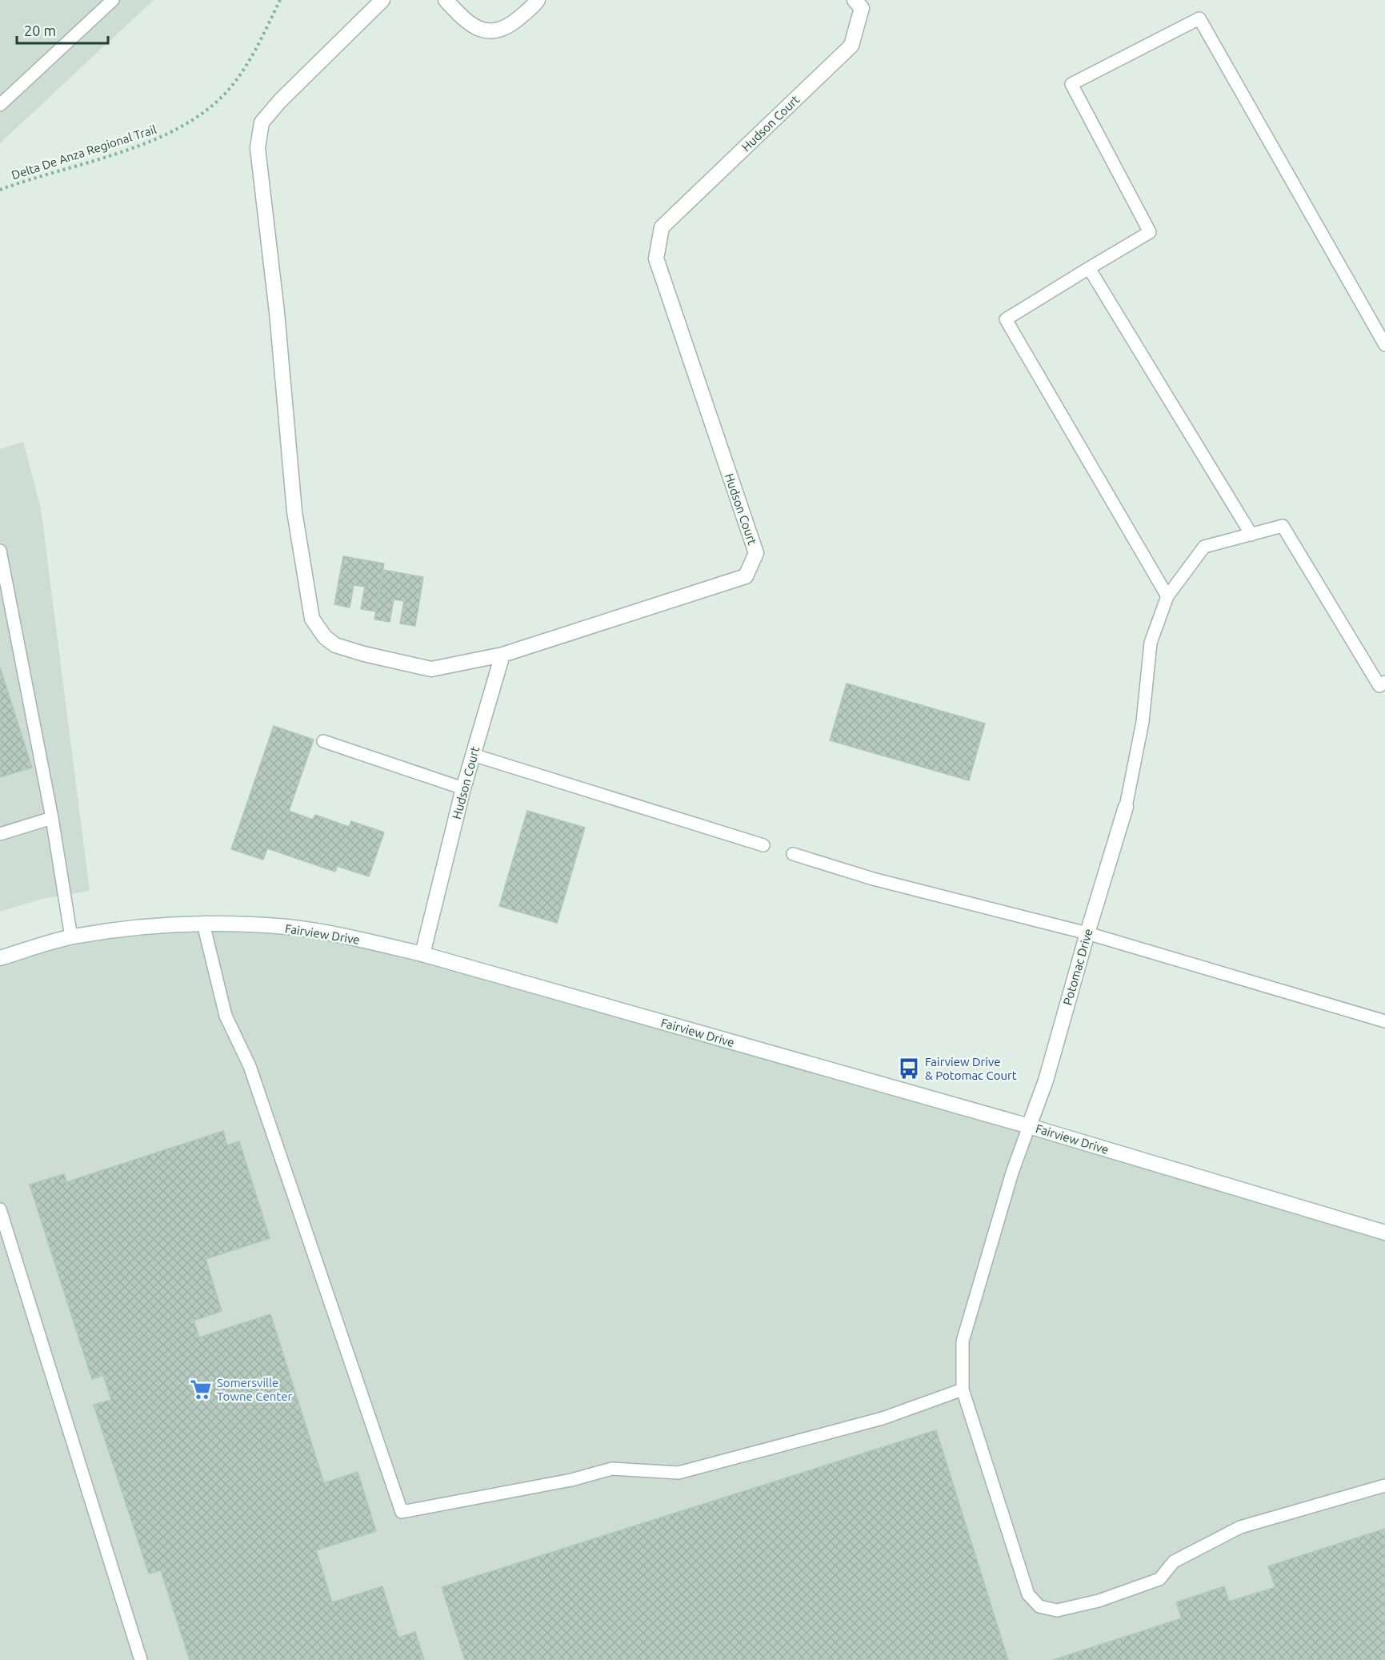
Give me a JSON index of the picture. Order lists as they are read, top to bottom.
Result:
{
  "streets": {
    "street": ["Hudson Court", "Fairview Drive", "Potomac Drive"],
    "path": ["Delta De Anza Regional Trail"]
  },
  "crossings": [
    ["Hudson Court", "Fairview Drive"],
    ["Fairview Drive", "Potomac Drive"]
  ],
  "places": {
    "bus stop": ["Fairview Drive & Potomac Court"],
    "supermarket": ["Somersville Towne Center"]
  },
  "scale_bar": "20 m"
}
